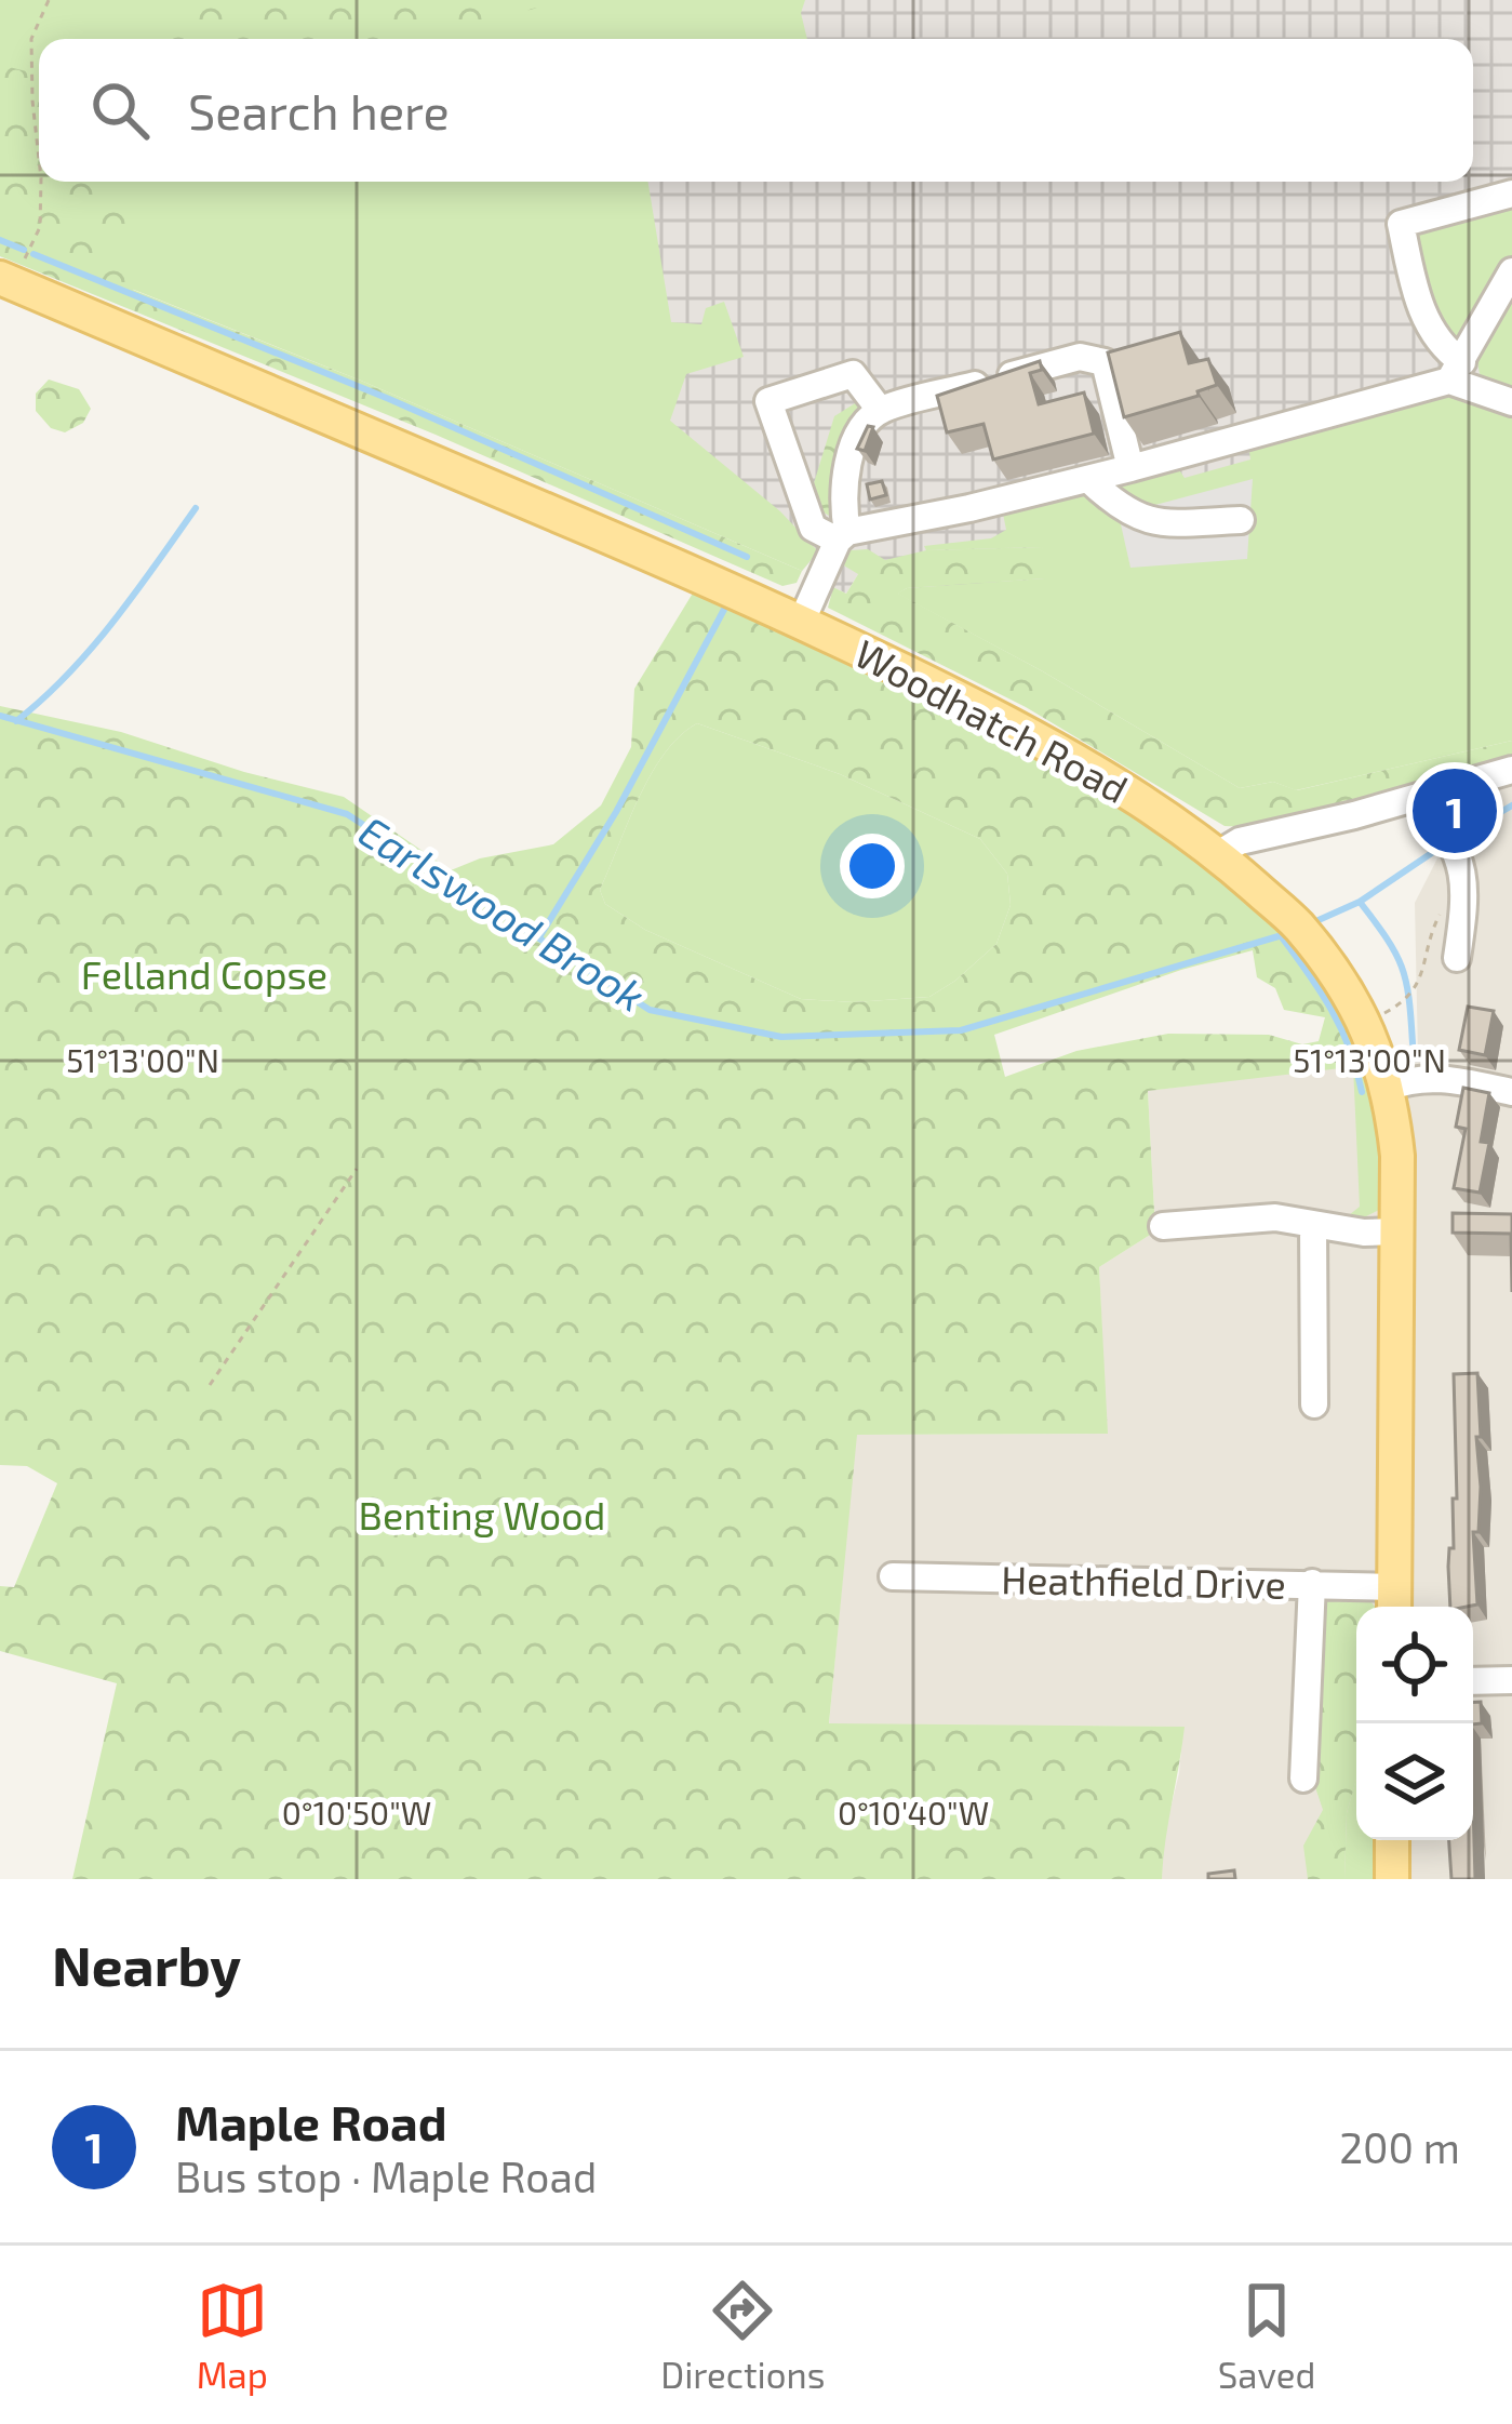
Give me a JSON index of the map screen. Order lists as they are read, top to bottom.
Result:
{
  "streets": {
    "main road": ["Woodhatch Road"],
    "street": ["Heathfield Drive"]
  },
  "crossings": [
    ["Woodhatch Road", "Heathfield Drive"]
  ],
  "water": ["Earlswood Brook"],
  "parks": ["Felland Copse", "Benting Wood"],
  "page": {
    "search": "Search here",
    "pins": "1",
    "heading": "Nearby",
    "list": [
      {
        "mark": "1",
        "name": "Maple Road",
        "note": "Bus stop · Maple Road",
        "value": "200 m"
      }
    ],
    "nav": ["Map", "Directions", "Saved"]
  },
  "coordinates": ["51°13'00\"N", "0°10'50\"W", "0°10'40\"W"]
}
